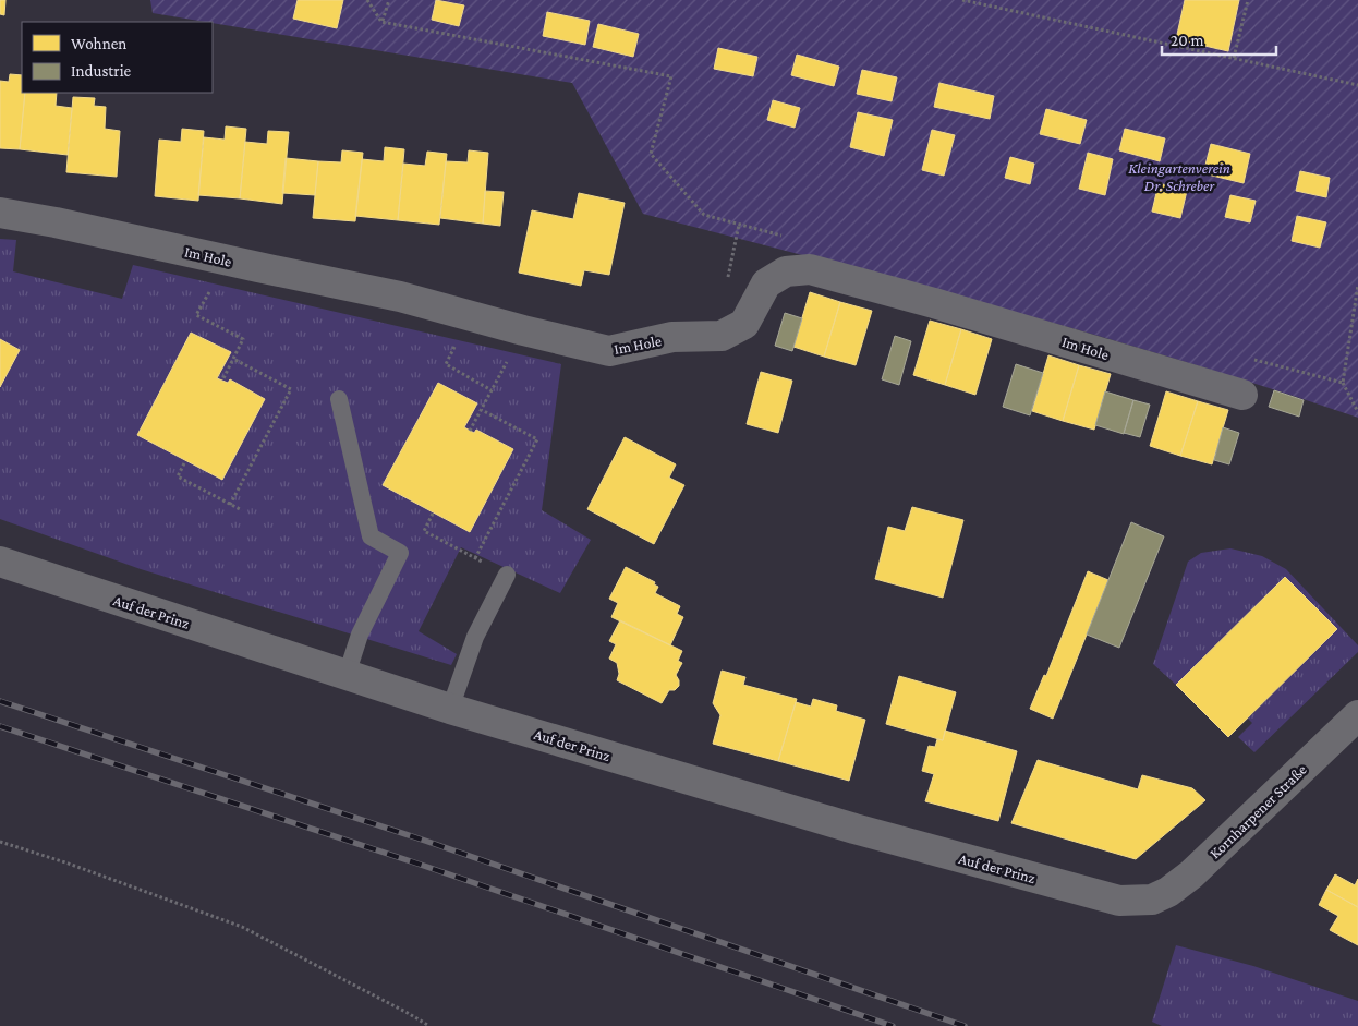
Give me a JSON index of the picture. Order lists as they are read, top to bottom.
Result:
{
  "streets": {
    "street": ["Im Hole", "Auf der Prinz", "Kornharpener Straße"]
  },
  "crossings": [
    ["Auf der Prinz", "Kornharpener Straße"]
  ],
  "parks": ["Kleingartenverein Dr. Schreber"],
  "legend": ["Wohnen", "Industrie"],
  "scale_bar": "20 m"
}
